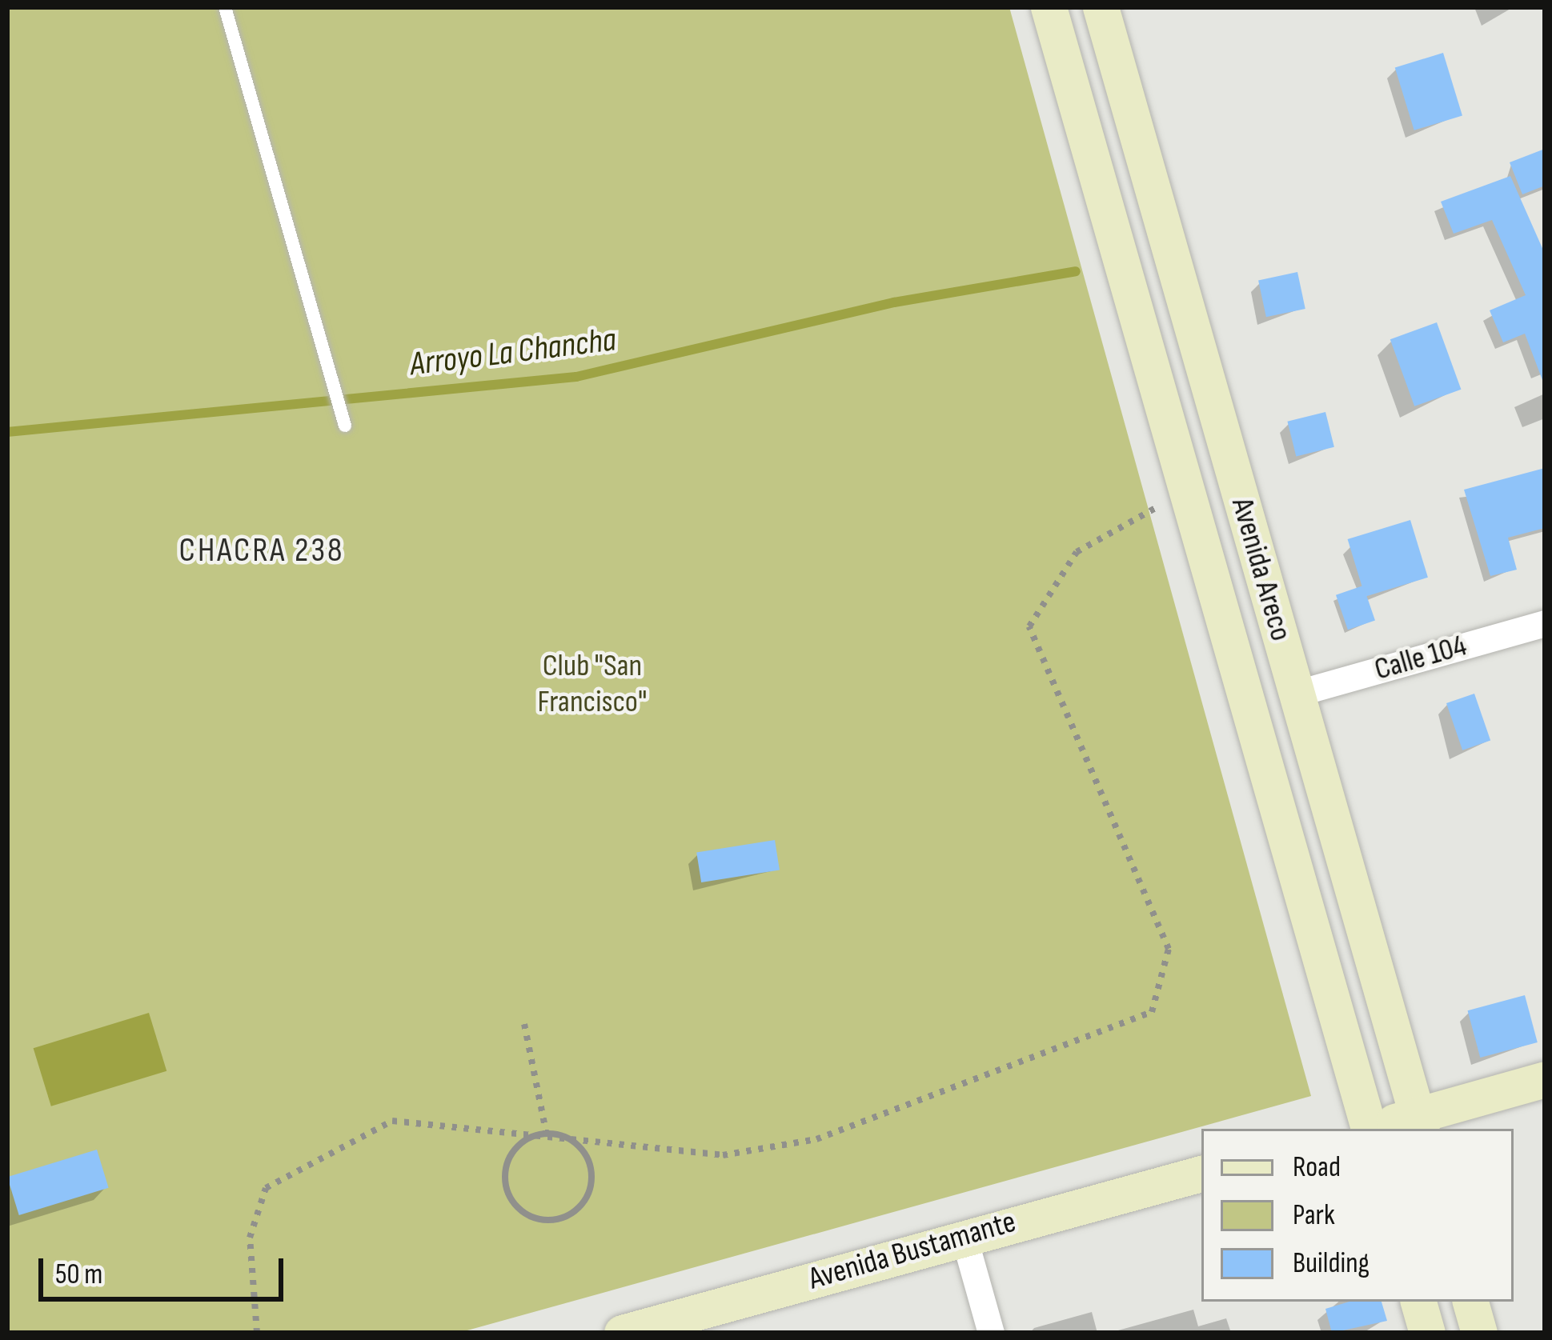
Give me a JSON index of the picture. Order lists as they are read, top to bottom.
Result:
{
  "streets": {
    "main road": ["Avenida Areco", "Avenida Bustamante"],
    "street": ["Calle 104"]
  },
  "crossings": [
    ["Avenida Areco", "Calle 104"]
  ],
  "districts": ["CHACRA 238"],
  "water": ["Arroyo La Chancha"],
  "parks": ["Club \"San Francisco\""],
  "legend": ["Road", "Park", "Building"],
  "scale_bar": "50 m"
}
